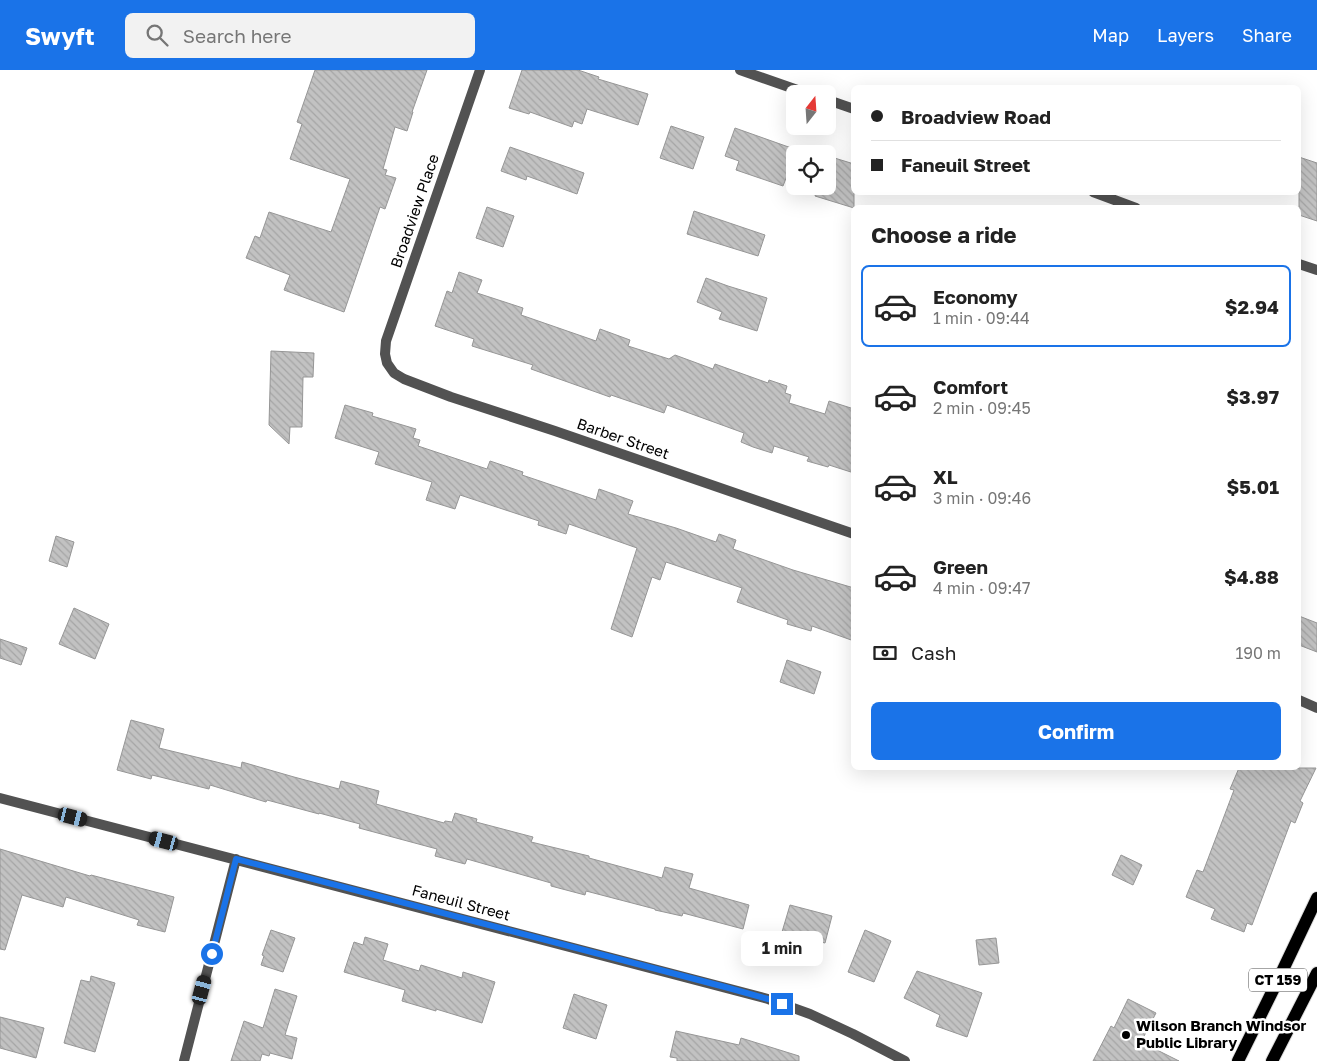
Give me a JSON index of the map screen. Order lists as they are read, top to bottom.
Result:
{
  "streets": {
    "main road": ["CT 159"],
    "street": ["Broadview Place", "Barber Street", "Faneuil Street"]
  },
  "crossings": [
    ["Broadview Place", "Barber Street"]
  ],
  "places": ["Wilson Branch Windsor Public Library"],
  "north": "top",
  "page": {
    "header": "Swyft",
    "search": "Search here",
    "nav": ["Map", "Layers", "Share"],
    "banner": ["Broadview Road", "Faneuil Street"],
    "heading": "Choose a ride",
    "list": [
      {
        "name": "Economy",
        "note": "1 min · 09:44",
        "value": "$2.94"
      },
      {
        "name": "Comfort",
        "note": "2 min · 09:45",
        "value": "$3.97"
      },
      {
        "name": "XL",
        "note": "3 min · 09:46",
        "value": "$5.01"
      },
      {
        "name": "Green",
        "note": "4 min · 09:47",
        "value": "$4.88"
      }
    ],
    "pay": ["Cash", "190 m"],
    "buttons": "Confirm",
    "bubble": "1 min"
  }
}
